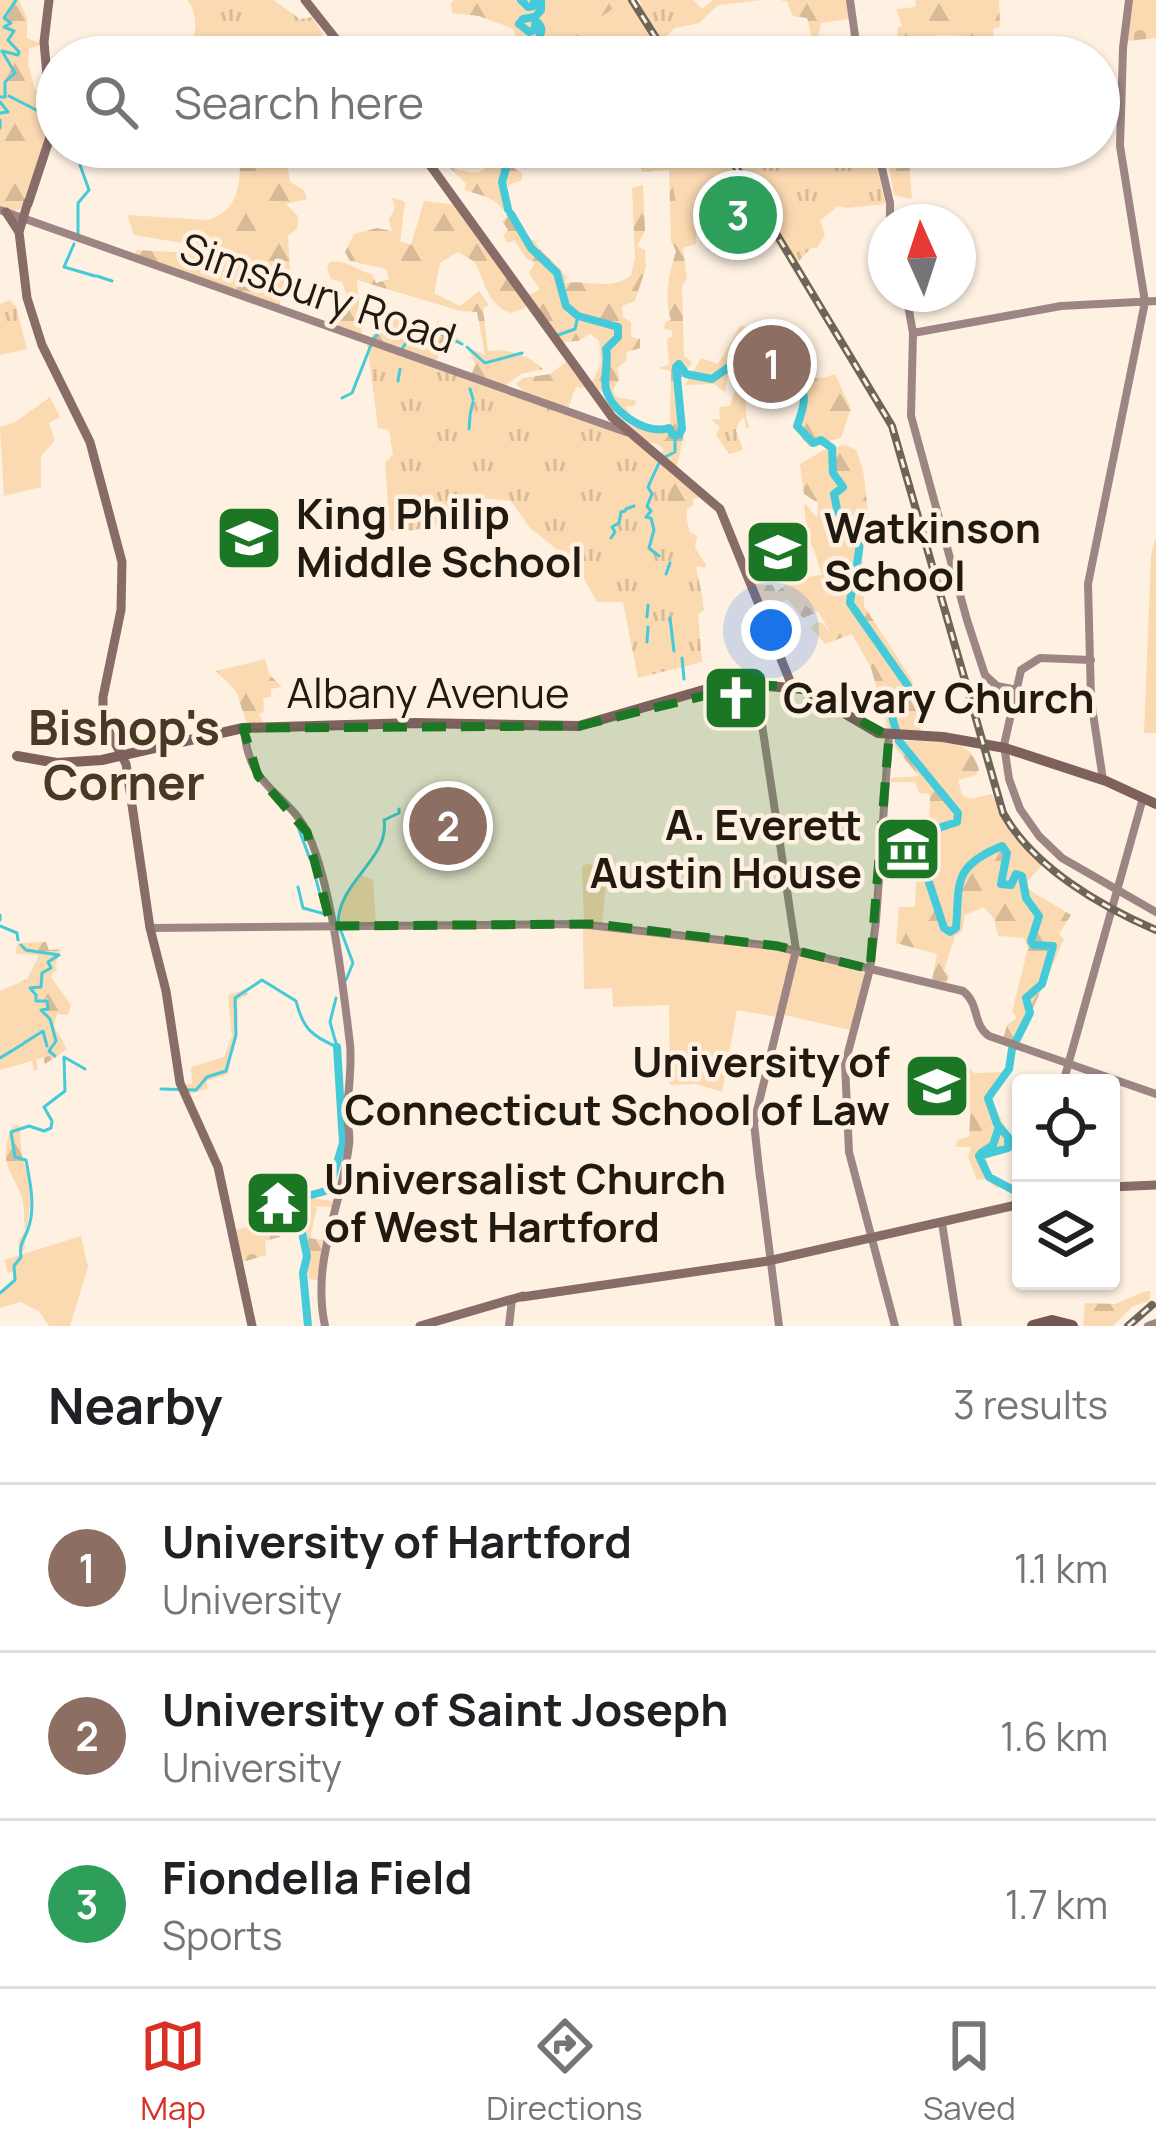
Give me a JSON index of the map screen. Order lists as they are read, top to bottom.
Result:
{
  "streets": {
    "highway": ["Albany Avenue"],
    "main road": ["Simsbury Road"]
  },
  "districts": ["Bishop's Corner"],
  "places": {
    "school or university": ["King Philip Middle School", "Watkinson School", "University of Connecticut School of Law"],
    "church": ["Calvary Church"],
    "museum": ["A. Everett Austin House"],
    "temple": ["Universalist Church of West Hartford"]
  },
  "north": "top",
  "page": {
    "search": "Search here",
    "pins": ["3", "1", "2"],
    "heading": ["Nearby", "3 results"],
    "list": [
      {
        "mark": "1",
        "name": "University of Hartford",
        "note": "University",
        "value": "1.1 km"
      },
      {
        "mark": "2",
        "name": "University of Saint Joseph",
        "note": "University",
        "value": "1.6 km"
      },
      {
        "mark": "3",
        "name": "Fiondella Field",
        "note": "Sports",
        "value": "1.7 km"
      }
    ],
    "nav": ["Map", "Directions", "Saved"]
  }
}
